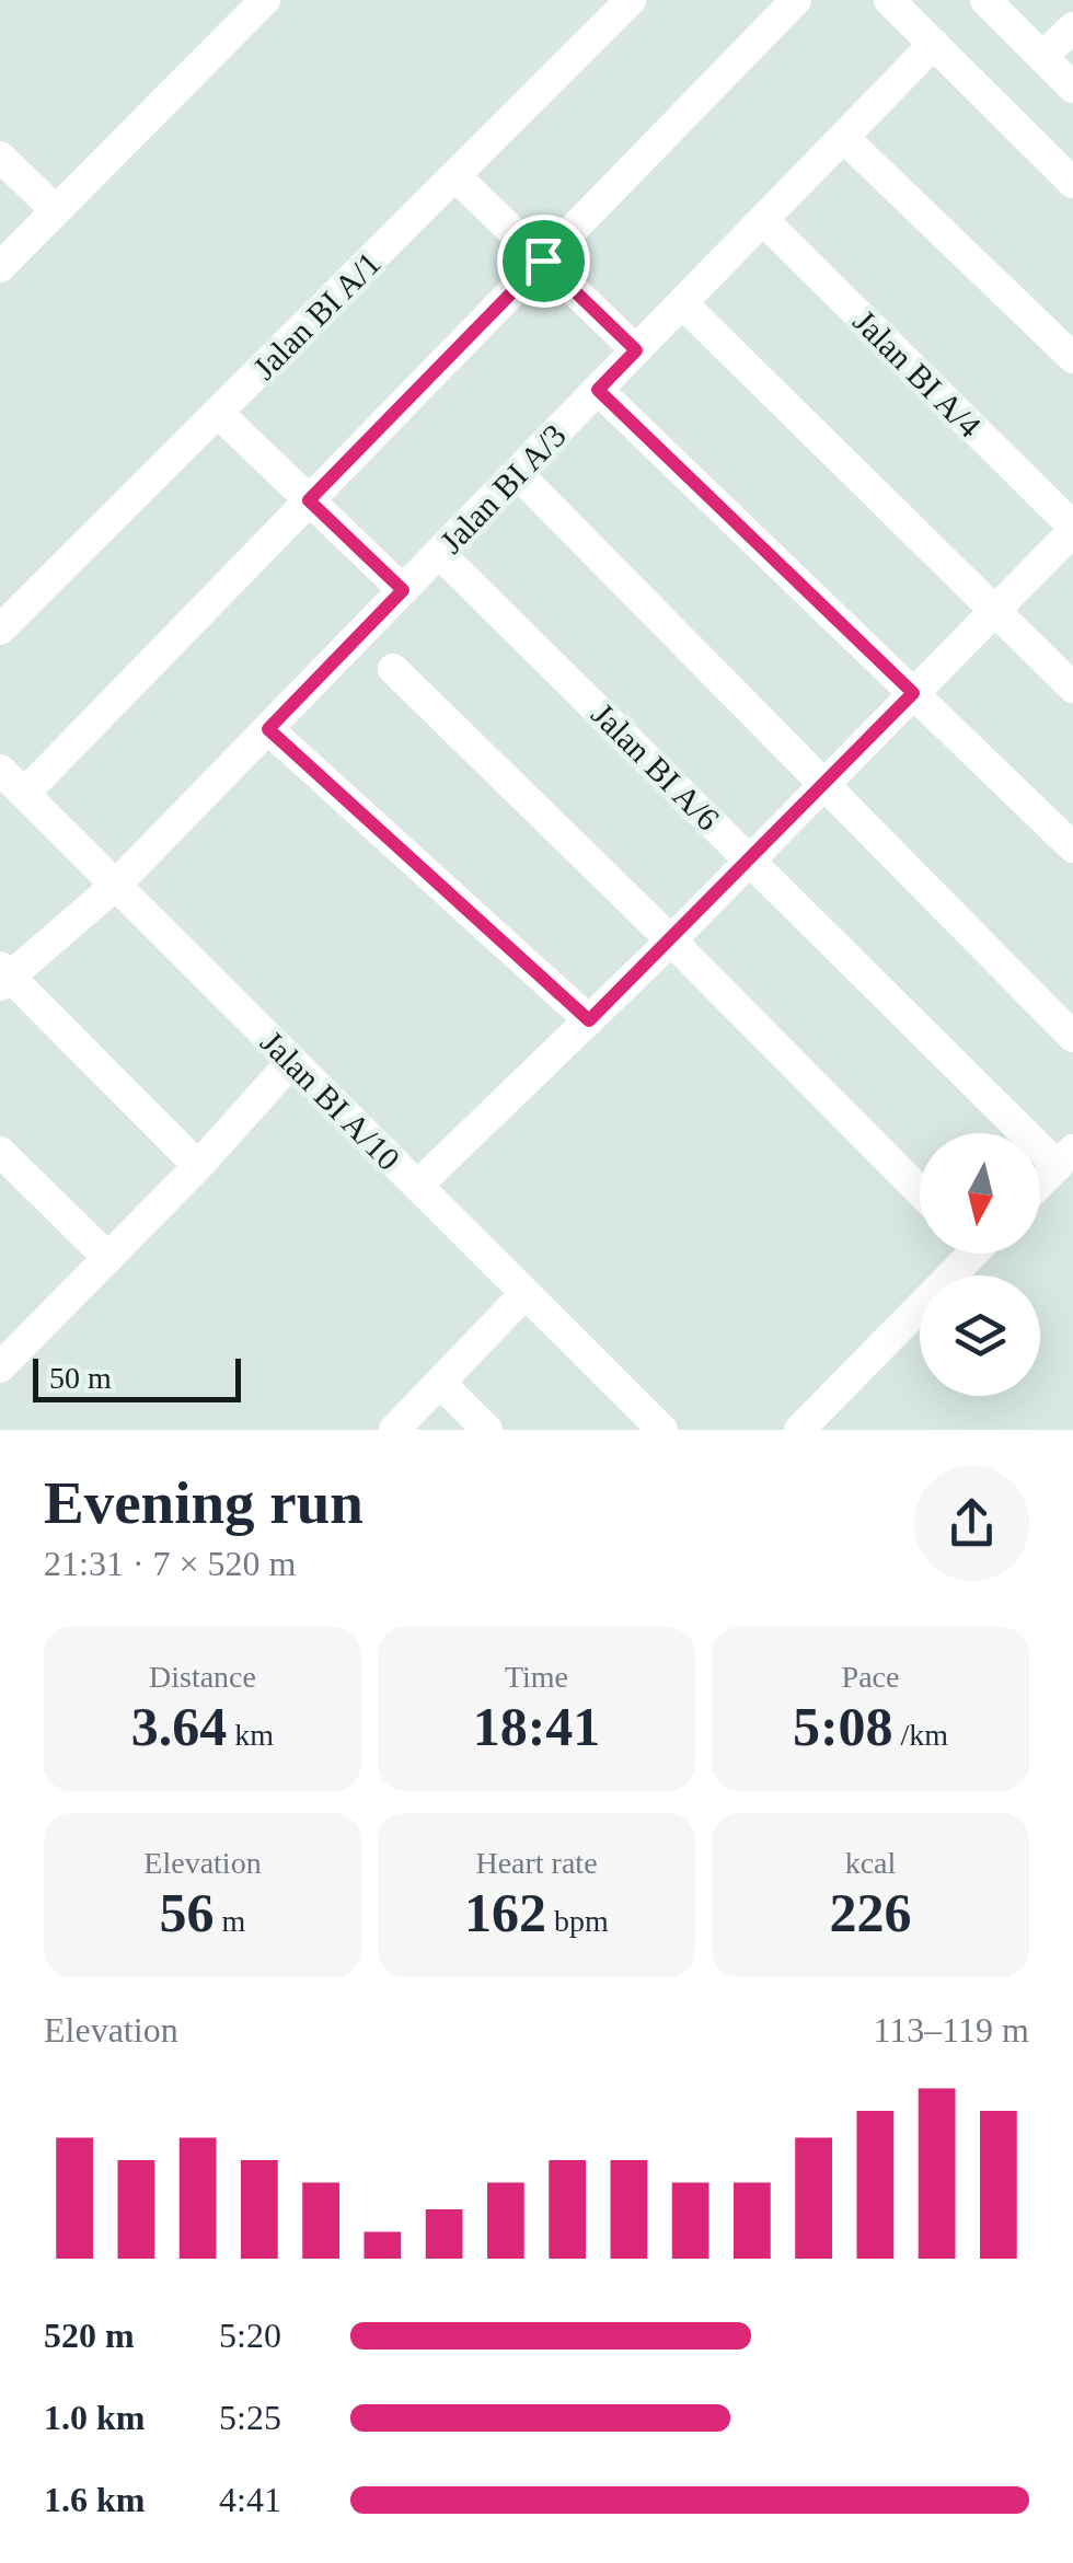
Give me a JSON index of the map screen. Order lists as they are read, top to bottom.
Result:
{
  "streets": {
    "street": [
      "Jalan BI A/1",
      "Jalan BI A/4",
      "Jalan BI A/3",
      "Jalan BI A/6",
      "Jalan BI A/10"
    ]
  },
  "crossings": [
    ["Jalan BI A/4", "Jalan BI A/3"],
    ["Jalan BI A/3", "Jalan BI A/6"],
    ["Jalan BI A/3", "Jalan BI A/10"]
  ],
  "scale_bar": "50 m",
  "north": "bottom",
  "page": {
    "scale": "50 m",
    "heading": ["Evening run", "21:31 · 7 × 520 m"],
    "stats": [
      ["Distance", "3.64 km"],
      ["Time", "18:41"],
      ["Pace", "5:08 /km"],
      ["Elevation", "56 m"],
      ["Heart rate", "162 bpm"],
      ["kcal", "226"]
    ],
    "chart": ["Elevation", "113–119 m"],
    "list": [
      {
        "name": "520 m",
        "note": "5:20"
      },
      {
        "name": "1.0 km",
        "note": "5:25"
      },
      {
        "name": "1.6 km",
        "note": "4:41"
      }
    ]
  }
}
